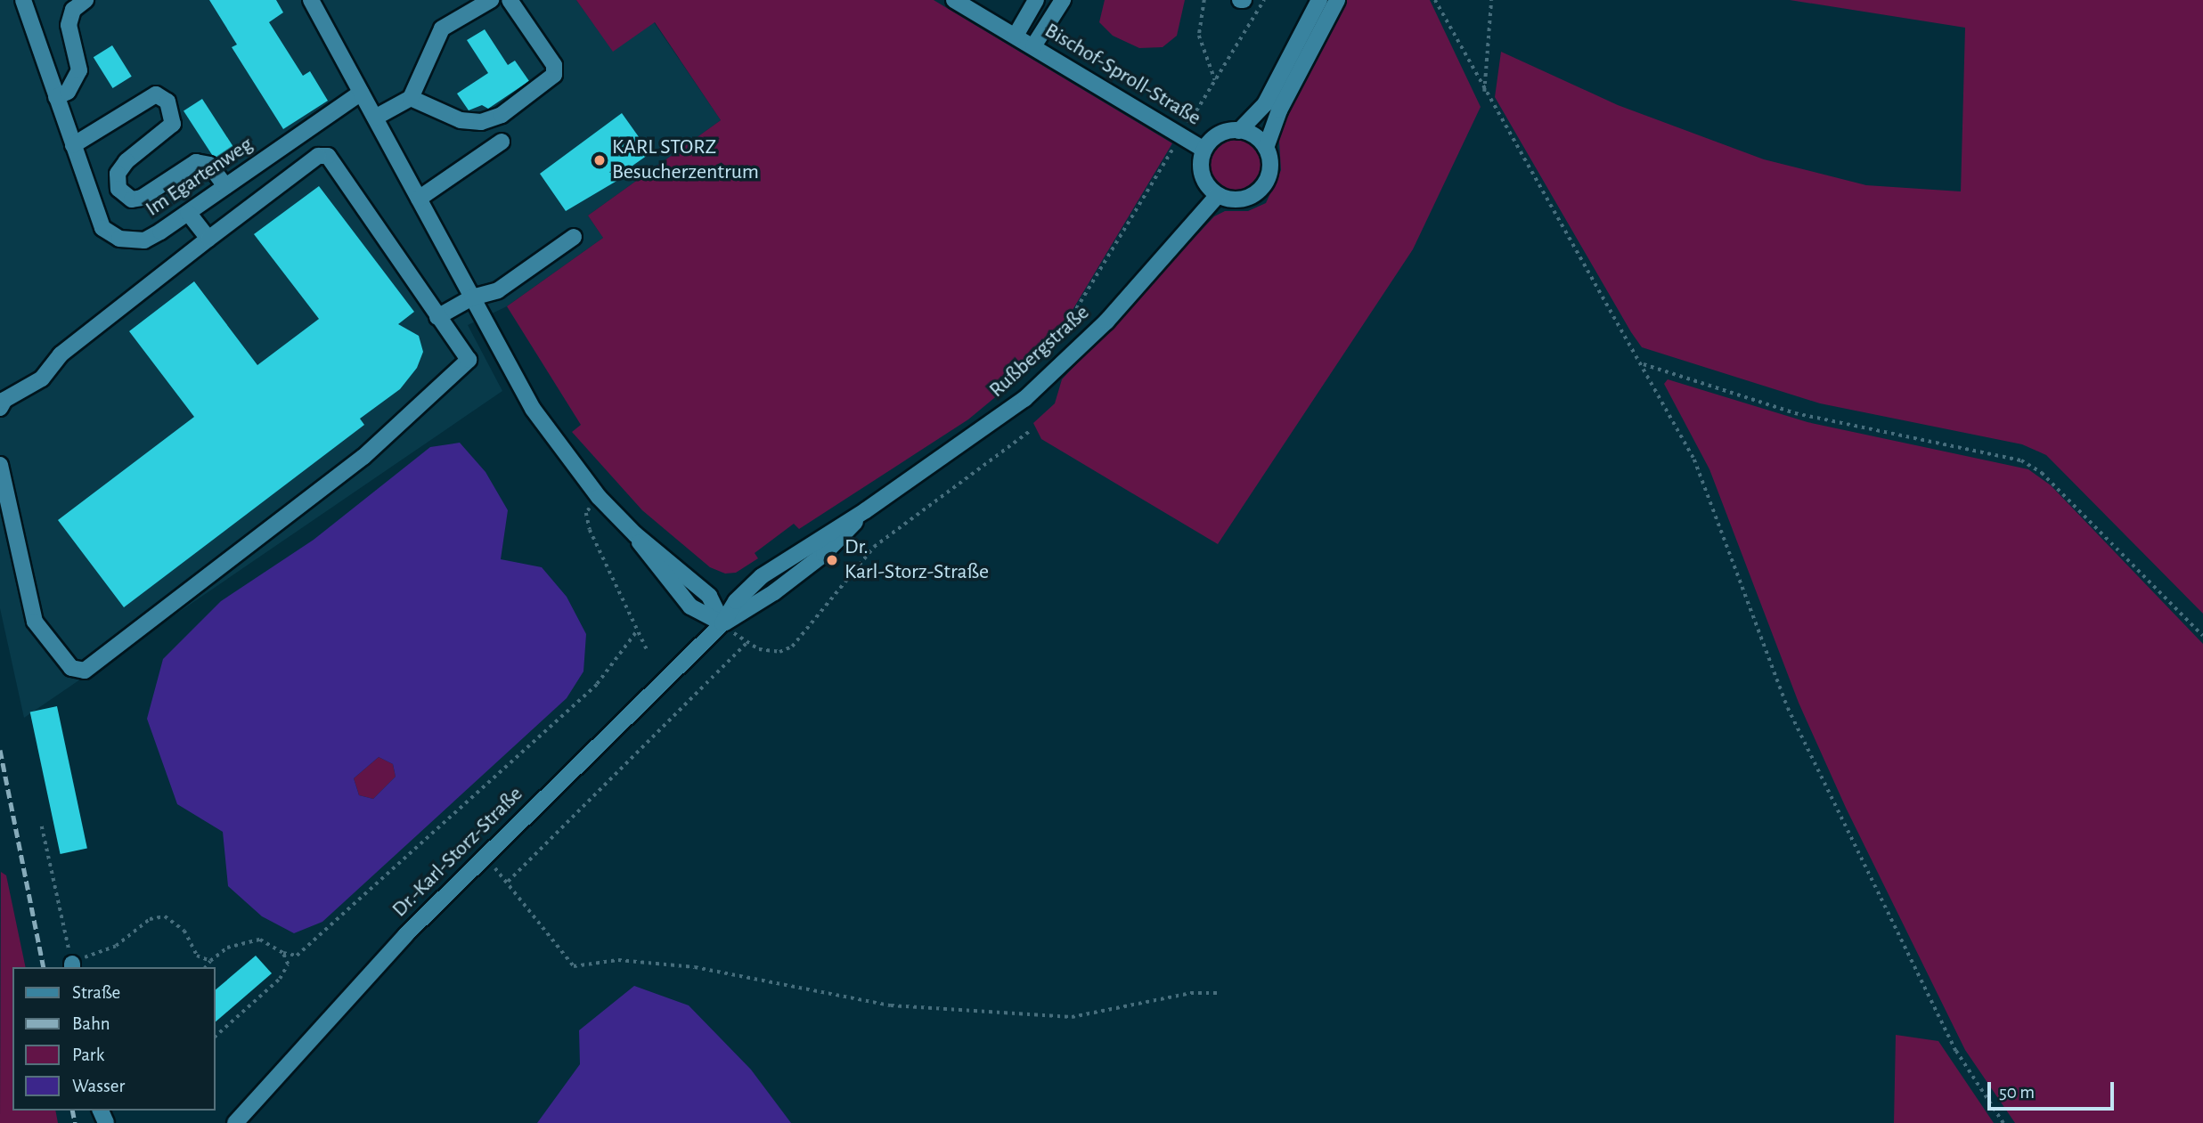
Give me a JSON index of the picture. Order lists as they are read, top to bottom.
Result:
{
  "streets": {
    "street": [
      "Bischof-Sproll-Straße",
      "Im Egartenweg",
      "Rußbergstraße",
      "Dr.-Karl-Storz-Straße"
    ]
  },
  "crossings": [
    ["Bischof-Sproll-Straße", "Rußbergstraße"],
    ["Rußbergstraße", "Dr.-Karl-Storz-Straße"]
  ],
  "places": ["KARL STORZ Besucherzentrum", "Dr. Karl-Storz-Straße"],
  "legend": [
    "Straße",
    "Bahn",
    "Park",
    "Wasser"
  ],
  "scale_bar": "50 m"
}
